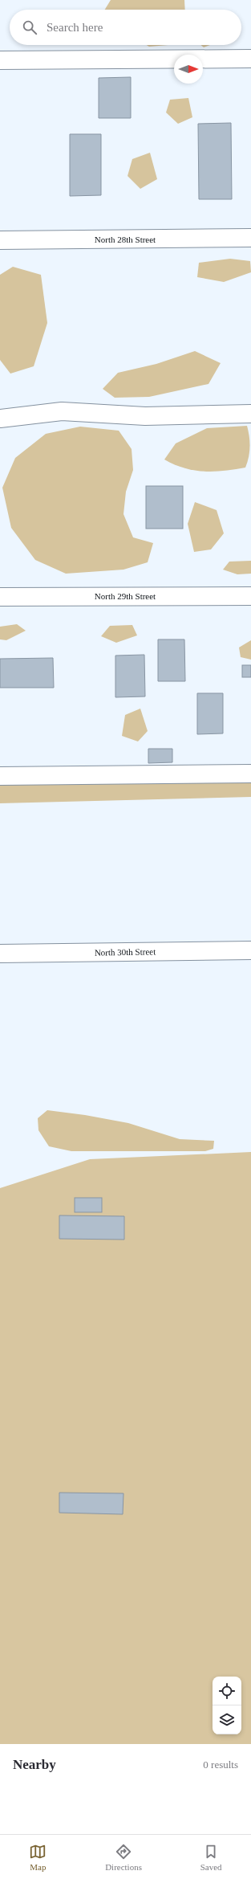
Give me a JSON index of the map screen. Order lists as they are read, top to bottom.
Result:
{
  "streets": {
    "street": ["North 28th Street", "North 29th Street", "North 30th Street"]
  },
  "north": "right",
  "page": {
    "search": "Search here",
    "heading": ["Nearby", "0 results"],
    "nav": ["Map", "Directions", "Saved"]
  }
}
